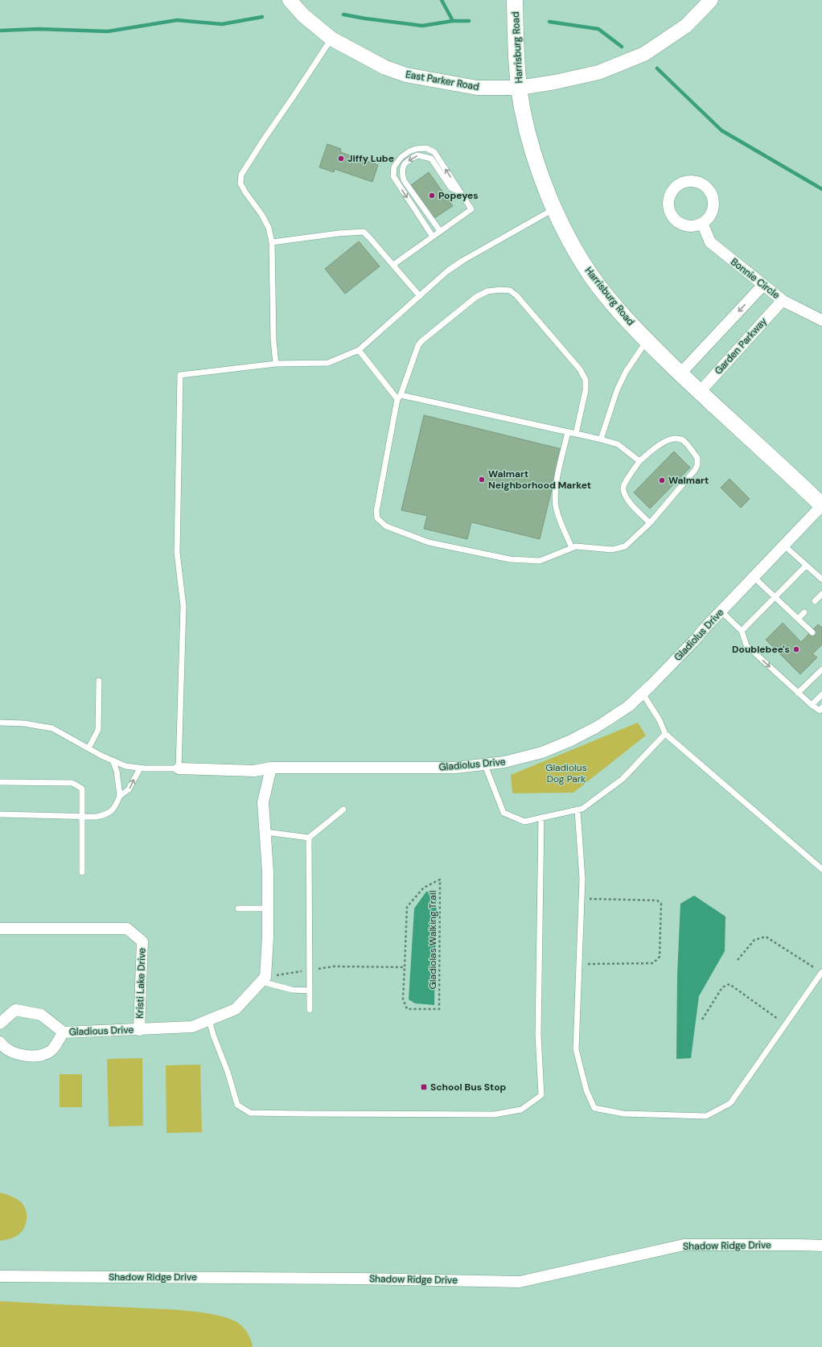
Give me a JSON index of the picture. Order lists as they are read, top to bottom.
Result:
{
  "streets": {
    "main road": ["Harrisburg Road"],
    "street": [
      "East Parker Road",
      "Bonnie Circle",
      "Garden Parkway",
      "Gladiolus Drive",
      "Kristi Lake Drive",
      "Gladious Drive",
      "Shadow Ridge Drive"
    ],
    "path": ["Gladiolas Walking Trail"]
  },
  "crossings": [
    ["Harrisburg Road", "East Parker Road"],
    ["Harrisburg Road", "Garden Parkway"],
    ["Harrisburg Road", "Gladiolus Drive"],
    ["Bonnie Circle", "Garden Parkway"],
    ["Kristi Lake Drive", "Gladious Drive"]
  ],
  "parks": ["Gladiolus Dog Park"],
  "places": {
    "other": [
      "Jiffy Lube",
      "Popeyes",
      "Walmart Neighborhood Market",
      "Walmart",
      "Doublebee's"
    ],
    "transit": ["School Bus Stop"]
  }
}
